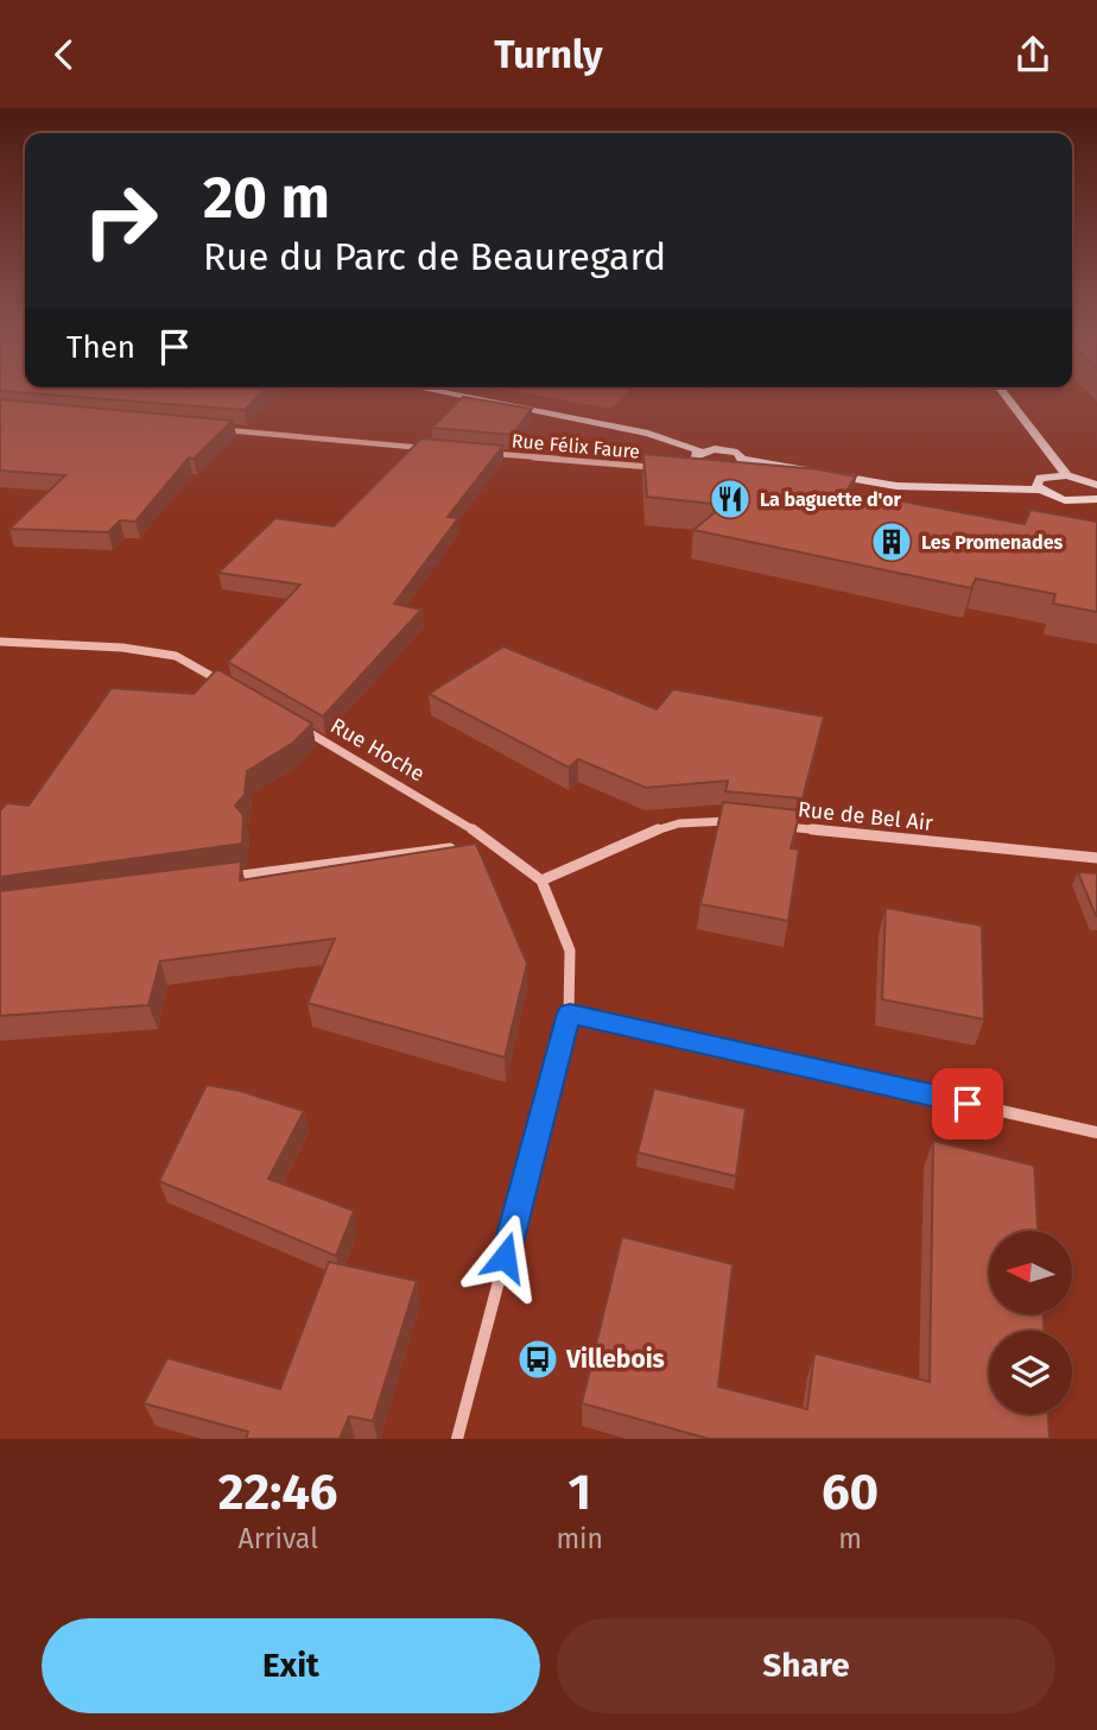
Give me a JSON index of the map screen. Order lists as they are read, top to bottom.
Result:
{
  "streets": {
    "street": ["Rue Félix Faure", "Rue Hoche", "Rue de Bel Air"]
  },
  "places": {
    "restaurant": ["La baguette d'or"],
    "building": ["Les Promenades"],
    "bus stop": ["Villebois"]
  },
  "north": "left",
  "page": {
    "header": "Turnly",
    "turn": ["20 m", "Rue du Parc de Beauregard"],
    "then": "Then",
    "eta": [
      "22:46",
      "Arrival",
      "1",
      "min",
      "60",
      "m"
    ],
    "buttons": ["Exit", "Share"]
  }
}
